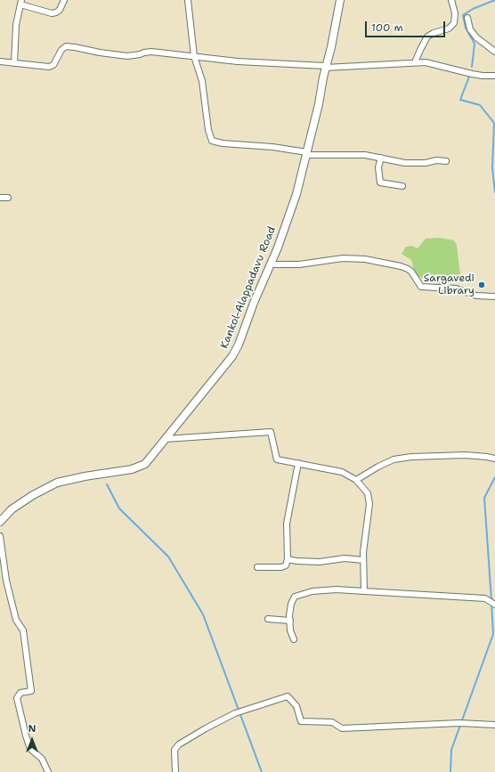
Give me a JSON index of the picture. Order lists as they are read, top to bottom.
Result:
{
  "streets": {
    "main road": ["Kankol-Alappadavu Road"]
  },
  "places": ["Sargavedi Library"],
  "scale_bar": "100 m",
  "north": "top"
}
